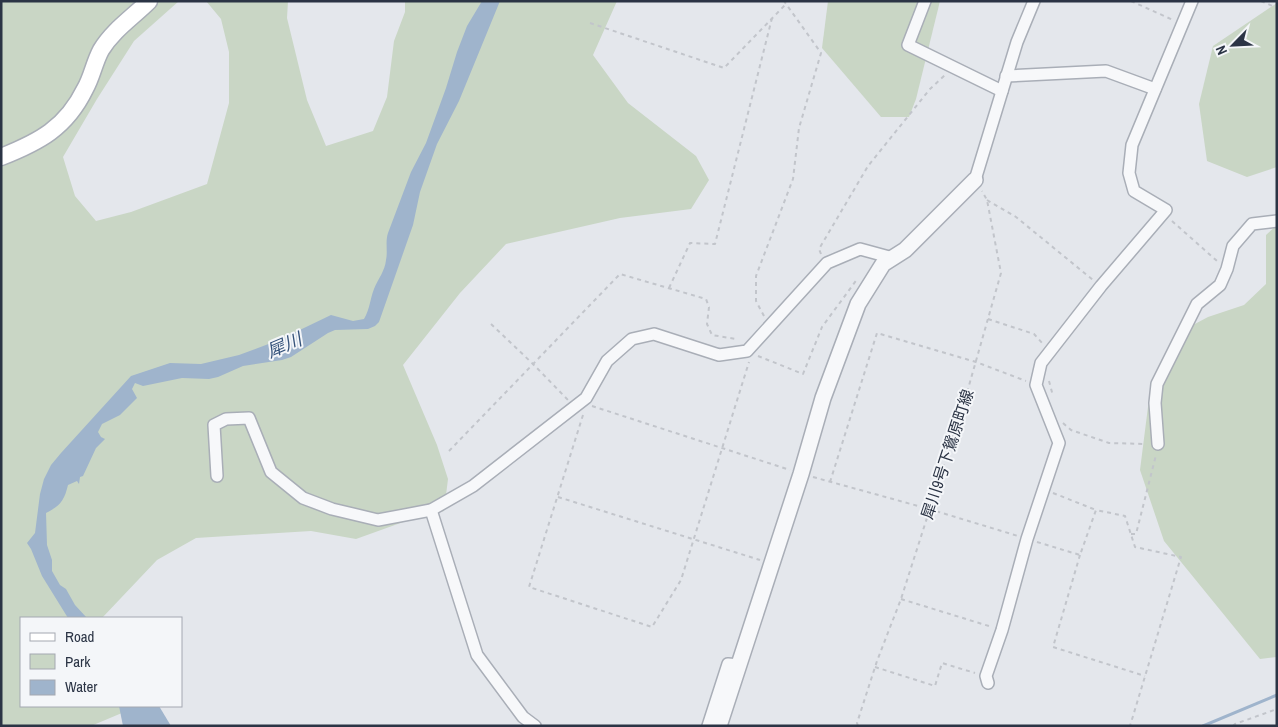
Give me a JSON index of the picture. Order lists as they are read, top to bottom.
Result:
{
  "streets": {
    "path": ["犀川9号下鴛原町線"]
  },
  "water": ["犀川"],
  "legend": ["Road", "Park", "Water"],
  "north": "bottom left"
}
